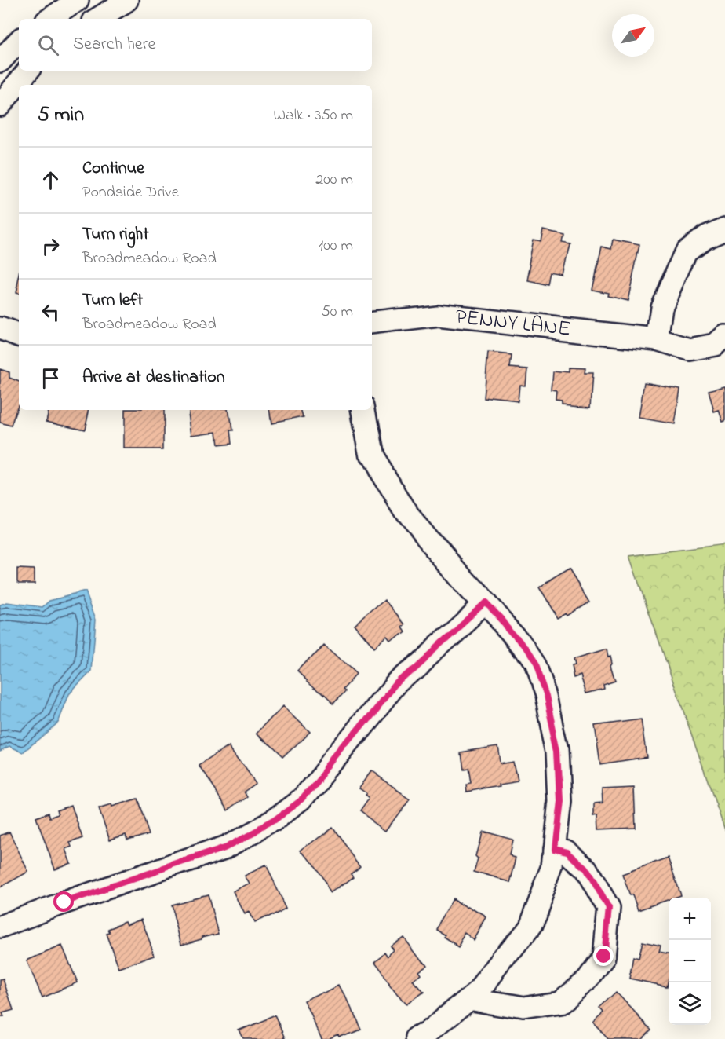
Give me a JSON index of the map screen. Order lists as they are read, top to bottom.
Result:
{
  "streets": {
    "street": ["PENNY LANE"]
  },
  "north": "top right",
  "page": {
    "search": "Search here",
    "heading": ["5 min", "Walk · 350 m"],
    "list": [
      ["Continue", "Pondside Drive", "200 m"],
      ["Turn right", "Broadmeadow Road", "100 m"],
      ["Turn left", "Broadmeadow Road", "50 m"],
      "Arrive at destination"
    ],
    "map_buttons": ["+", "−"]
  }
}
